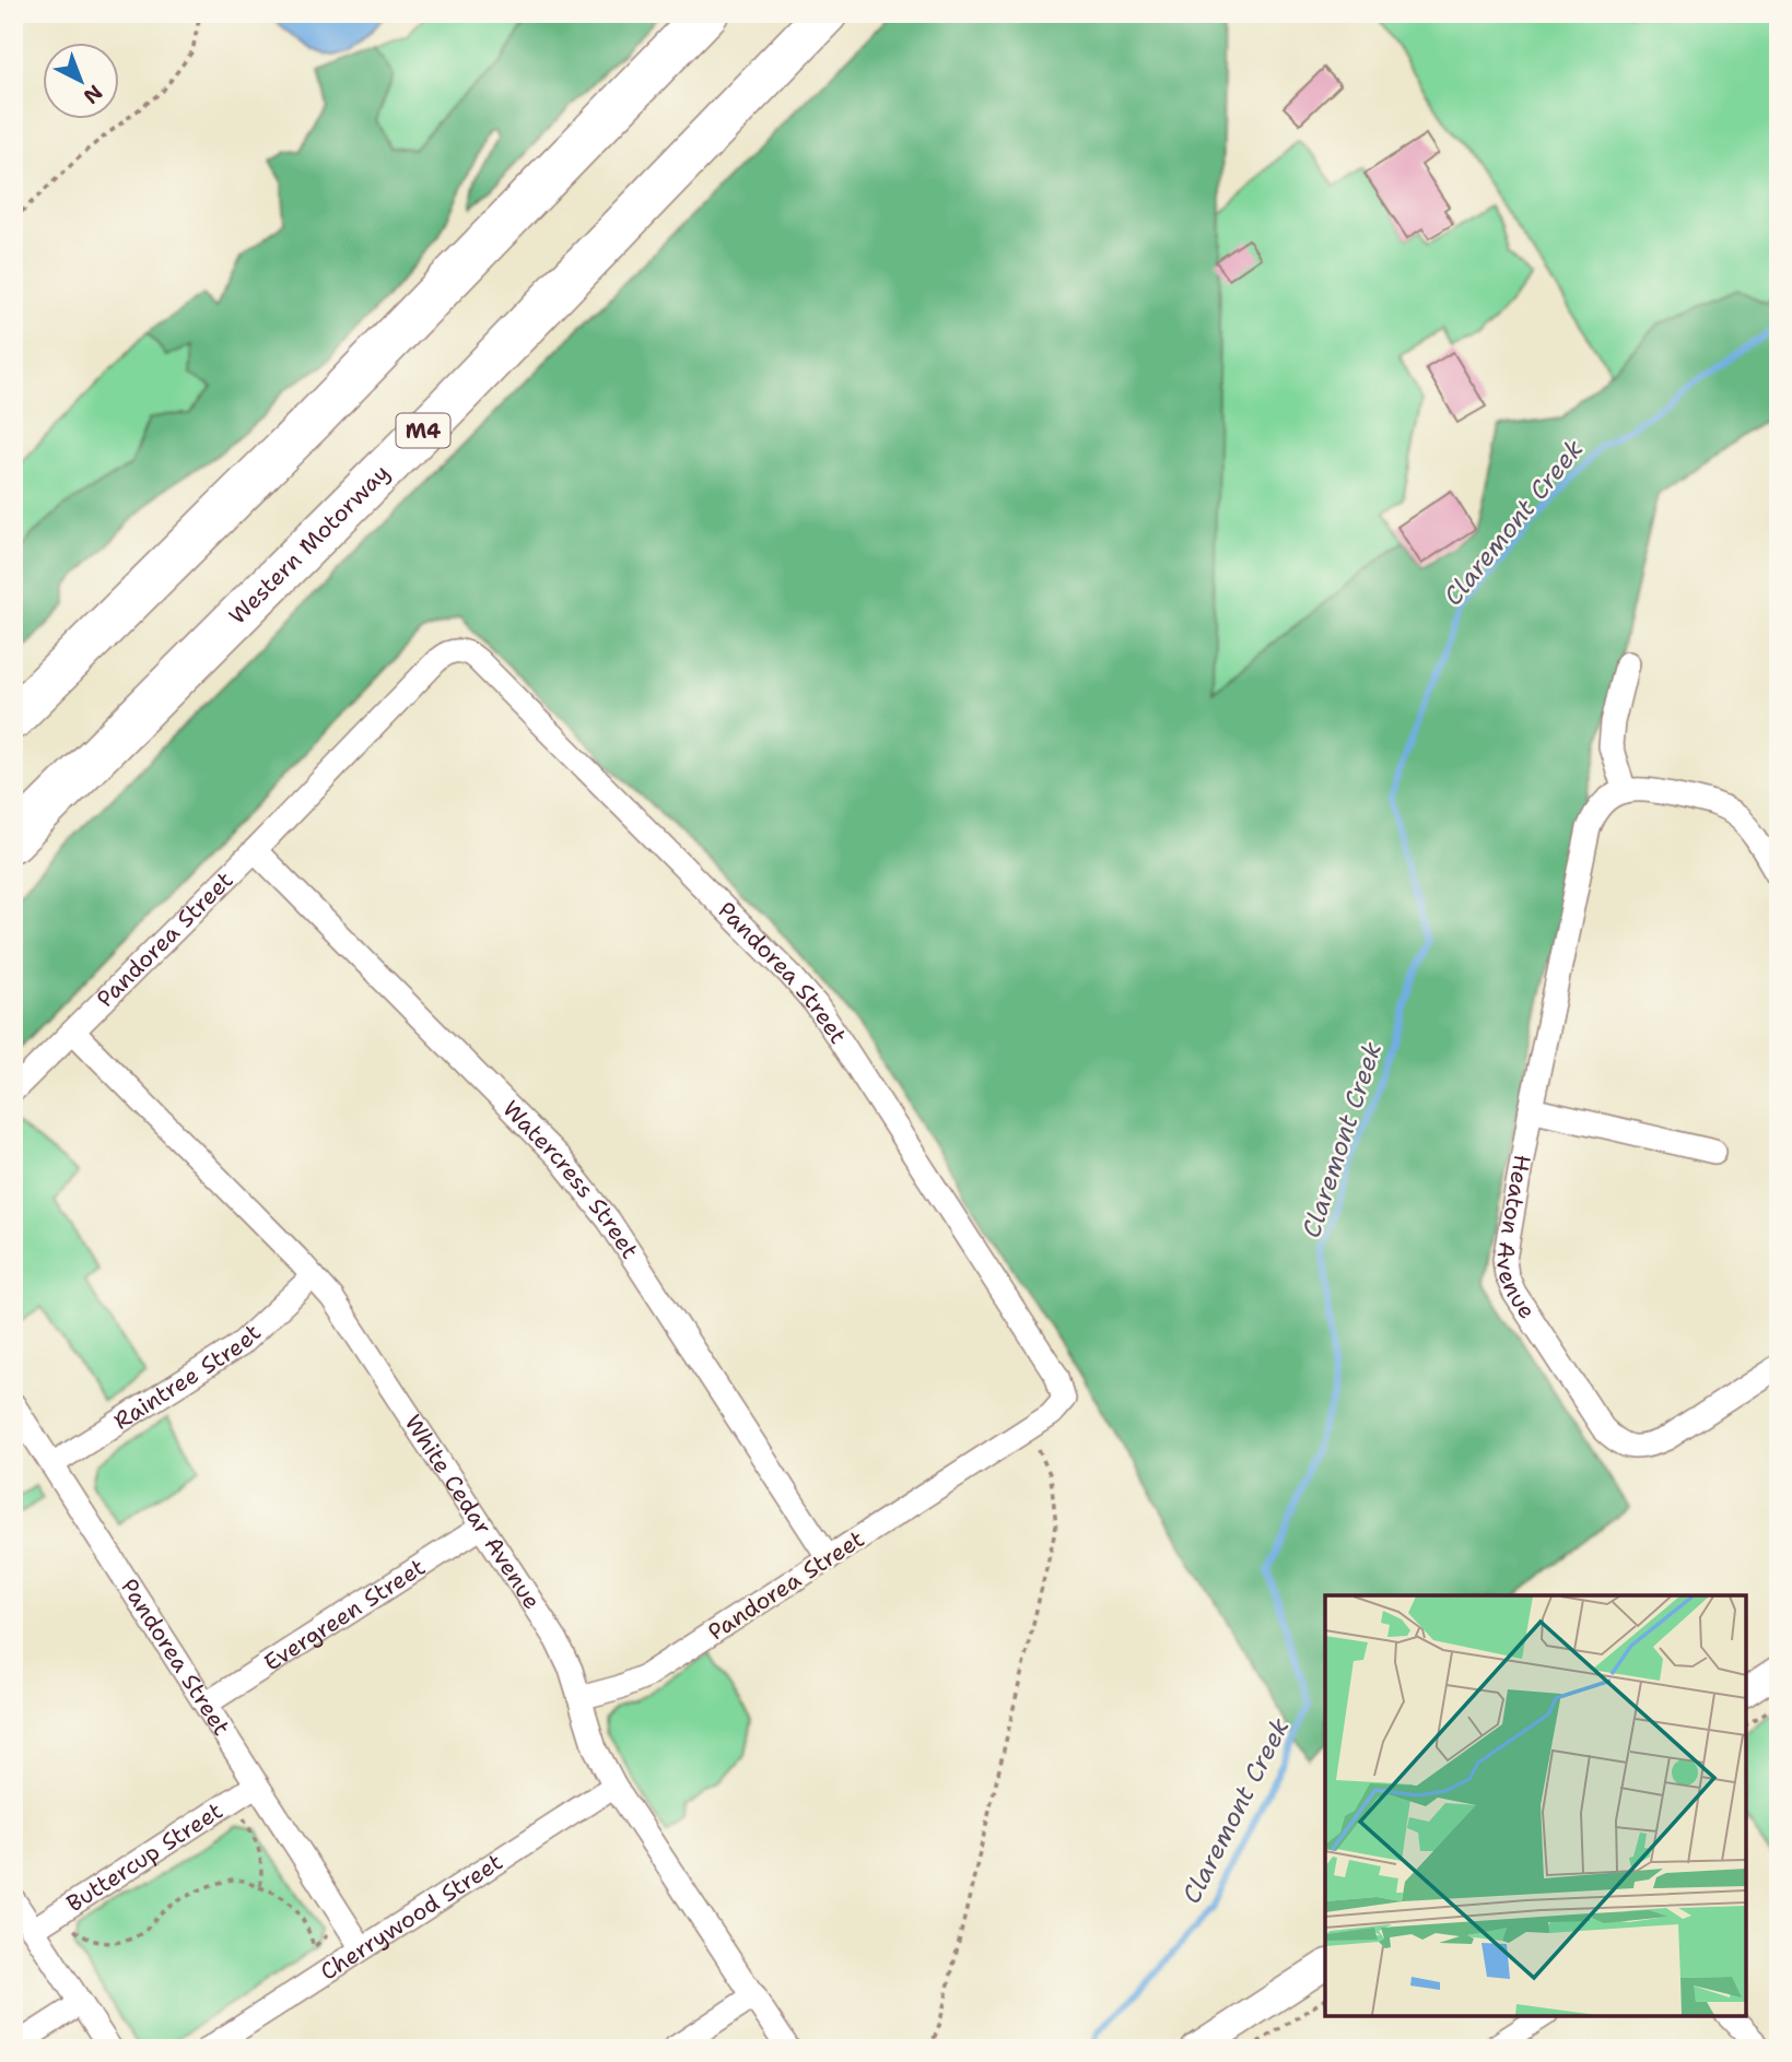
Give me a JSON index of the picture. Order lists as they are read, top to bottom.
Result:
{
  "streets": {
    "highway": ["M4", "Western Motorway"],
    "street": [
      "Pandorea Street",
      "Watercress Street",
      "Heaton Avenue",
      "Raintree Street",
      "White Cedar Avenue",
      "Evergreen Street",
      "Buttercup Street",
      "Cherrywood Street"
    ]
  },
  "crossings": [
    ["Pandorea Street", "Watercress Street"],
    ["Pandorea Street", "Raintree Street"],
    ["Pandorea Street", "White Cedar Avenue"],
    ["Pandorea Street", "Evergreen Street"],
    ["Pandorea Street", "Buttercup Street"],
    ["Pandorea Street", "Cherrywood Street"],
    ["Raintree Street", "White Cedar Avenue"],
    ["White Cedar Avenue", "Evergreen Street"],
    ["White Cedar Avenue", "Cherrywood Street"]
  ],
  "water": ["Claremont Creek"],
  "north": "bottom right"
}
